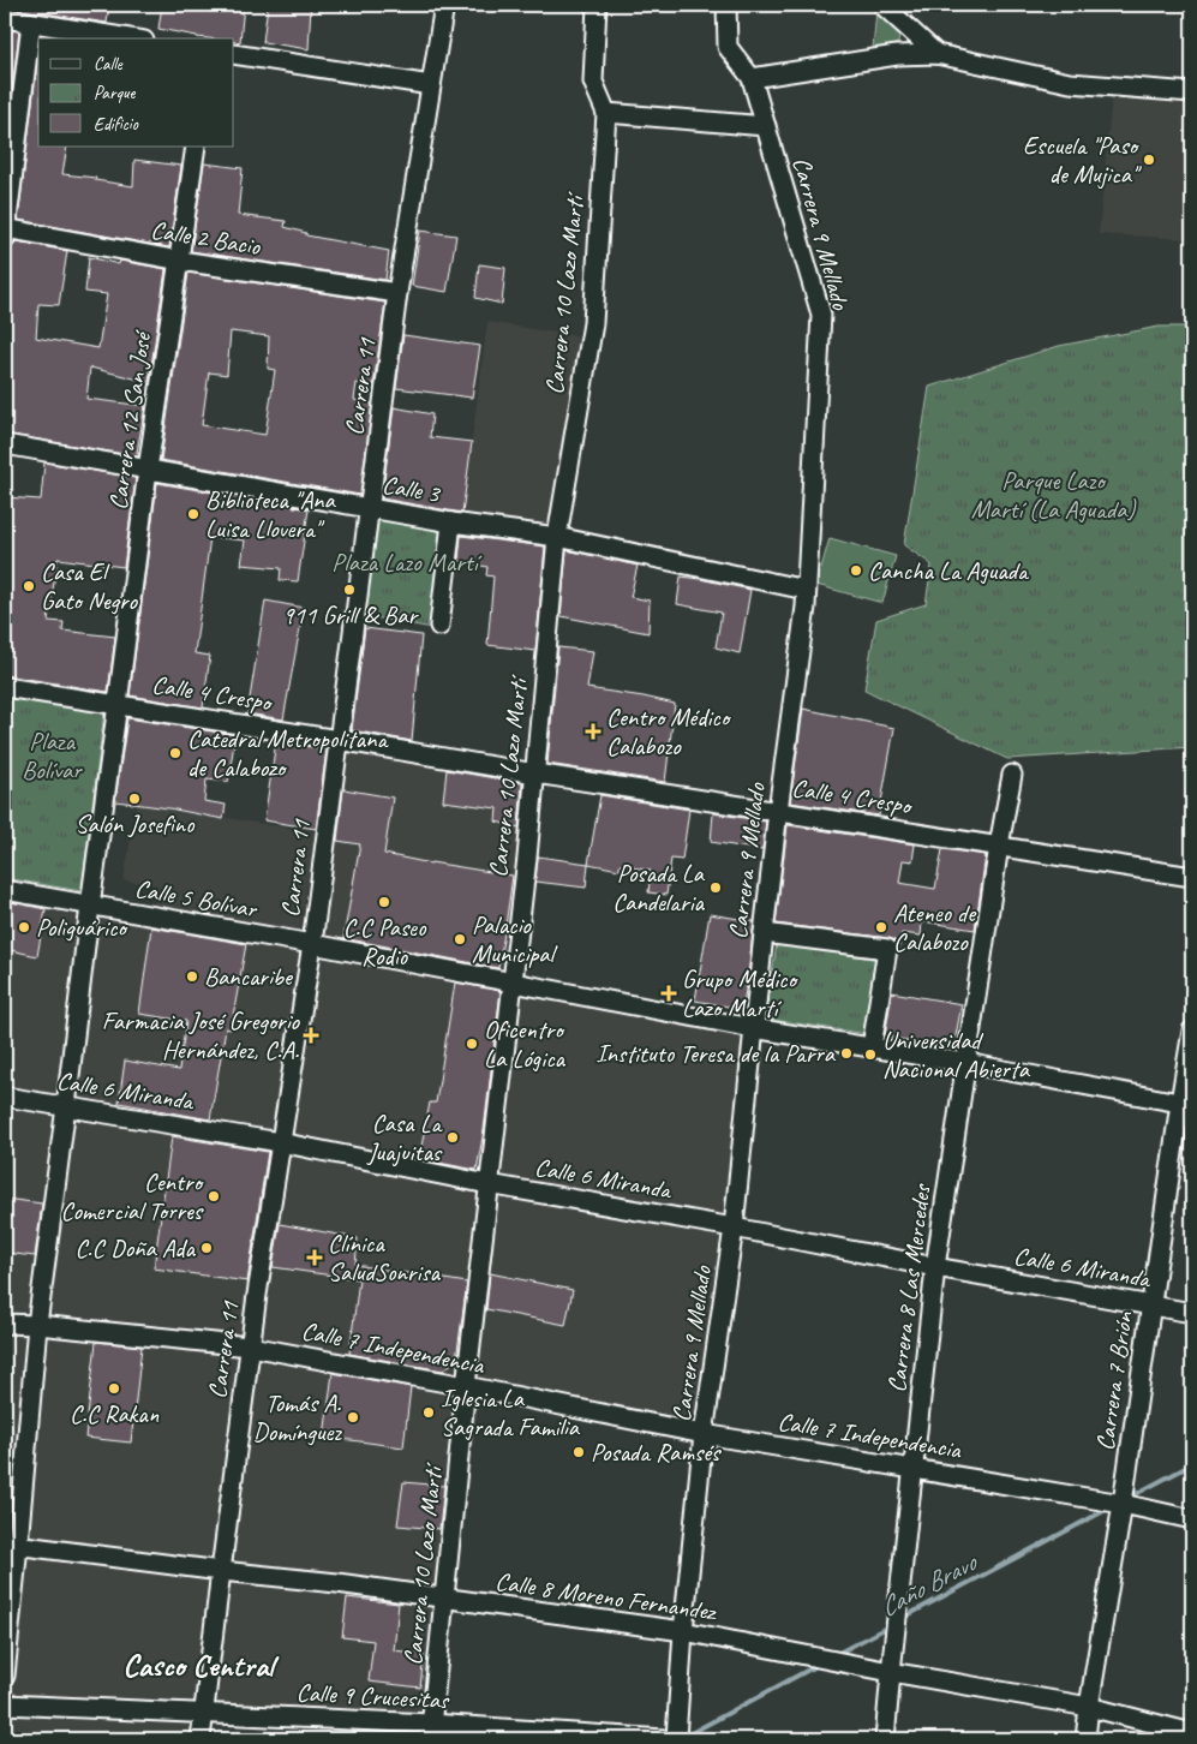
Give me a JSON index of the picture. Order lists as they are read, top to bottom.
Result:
{
  "streets": {
    "street": [
      "Carrera 9 Mellado",
      "Calle 2 Bacio",
      "Carrera 10 Lazo Martí",
      "Carrera 11",
      "Carrera 12 San José",
      "Calle 3",
      "Calle 4 Crespo",
      "Calle 5 Bolívar",
      "Calle 6 Miranda",
      "Carrera 8 Las Mercedes",
      "Calle 7 Independencia",
      "Carrera 7 Brión",
      "Calle 8 Moreno Fernandez",
      "Calle 9 Crucesitas"
    ]
  },
  "crossings": [
    ["Carrera 9 Mellado", "Calle 3"],
    ["Carrera 9 Mellado", "Calle 4 Crespo"],
    ["Carrera 9 Mellado", "Calle 5 Bolívar"],
    ["Carrera 9 Mellado", "Calle 6 Miranda"],
    ["Carrera 9 Mellado", "Calle 7 Independencia"],
    ["Carrera 9 Mellado", "Calle 8 Moreno Fernandez"],
    ["Calle 2 Bacio", "Carrera 11"],
    ["Calle 2 Bacio", "Carrera 12 San José"],
    ["Carrera 10 Lazo Martí", "Calle 3"],
    ["Carrera 10 Lazo Martí", "Calle 4 Crespo"],
    ["Carrera 10 Lazo Martí", "Calle 5 Bolívar"],
    ["Carrera 10 Lazo Martí", "Calle 6 Miranda"],
    ["Carrera 10 Lazo Martí", "Calle 7 Independencia"],
    ["Carrera 10 Lazo Martí", "Calle 8 Moreno Fernandez"],
    ["Carrera 10 Lazo Martí", "Calle 9 Crucesitas"],
    ["Carrera 11", "Calle 3"],
    ["Carrera 11", "Calle 4 Crespo"],
    ["Carrera 11", "Calle 5 Bolívar"],
    ["Carrera 11", "Calle 6 Miranda"],
    ["Carrera 11", "Calle 7 Independencia"],
    ["Carrera 11", "Calle 8 Moreno Fernandez"],
    ["Carrera 11", "Calle 9 Crucesitas"],
    ["Carrera 12 San José", "Calle 3"],
    ["Carrera 12 San José", "Calle 4 Crespo"],
    ["Carrera 12 San José", "Calle 5 Bolívar"],
    ["Calle 4 Crespo", "Carrera 8 Las Mercedes"],
    ["Calle 5 Bolívar", "Carrera 8 Las Mercedes"],
    ["Calle 5 Bolívar", "Carrera 7 Brión"],
    ["Calle 6 Miranda", "Carrera 8 Las Mercedes"],
    ["Calle 6 Miranda", "Carrera 7 Brión"],
    ["Carrera 8 Las Mercedes", "Calle 7 Independencia"],
    ["Carrera 8 Las Mercedes", "Calle 8 Moreno Fernandez"],
    ["Calle 7 Independencia", "Carrera 7 Brión"],
    ["Carrera 7 Brión", "Calle 8 Moreno Fernandez"]
  ],
  "districts": ["Casco Central"],
  "water": ["Caño Bravo"],
  "parks": ["Parque Lazo Martí (La Aguada)", "Plaza Lazo Martí", "Plaza Bolívar"],
  "places": {
    "other": [
      "Escuela \"Paso de Mujica\"",
      "Biblioteca \"Ana Luisa Llovera\"",
      "Cancha La Aguada",
      "Casa El Gato Negro",
      "911 Grill & Bar",
      "Catedral Metropolitana de Calabozo",
      "Salón Josefino",
      "Posada La Candelaria",
      "C.C Paseo Rodio",
      "Poliguárico",
      "Ateneo de Calabozo",
      "Palacio Municipal",
      "Bancaribe",
      "Oficentro La Lógica",
      "Instituto Teresa de la Parra",
      "Universidad Nacional Abierta",
      "Casa La Juajuitas",
      "Centro Comercial Torres",
      "C.C Doña Ada",
      "C.C Rakan",
      "Iglesia La Sagrada Familia",
      "Tomás A. Domínguez",
      "Posada Ramsés"
    ],
    "health": [
      "Centro Médico Calabozo",
      "Grupo Médico Lazo Martí",
      "Farmacia José Gregorio Hernández, C.A.",
      "Clínica SaludSonrisa"
    ]
  },
  "legend": ["Calle", "Parque", "Edificio"]
}
